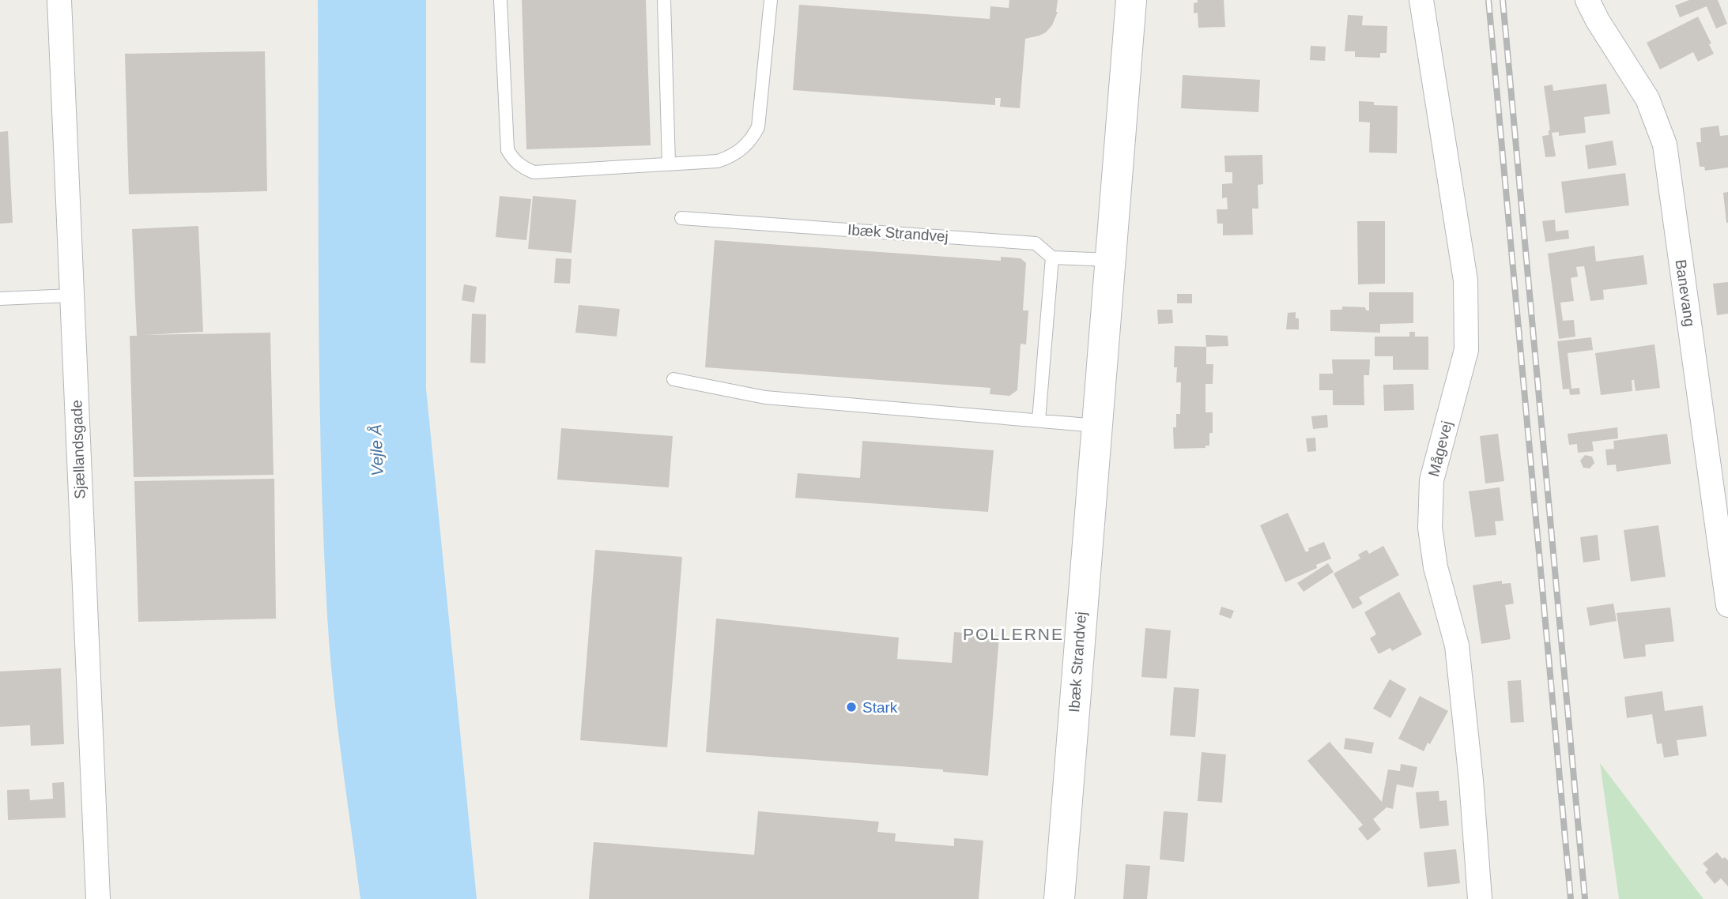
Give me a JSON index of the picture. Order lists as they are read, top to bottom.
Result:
{
  "streets": {
    "street": [
      "Ibæk Strandvej",
      "Banevang",
      "Mågevej",
      "Sjællandsgade"
    ]
  },
  "districts": ["POLLERNE"],
  "water": ["Vejle Å"],
  "places": ["Stark"]
}
